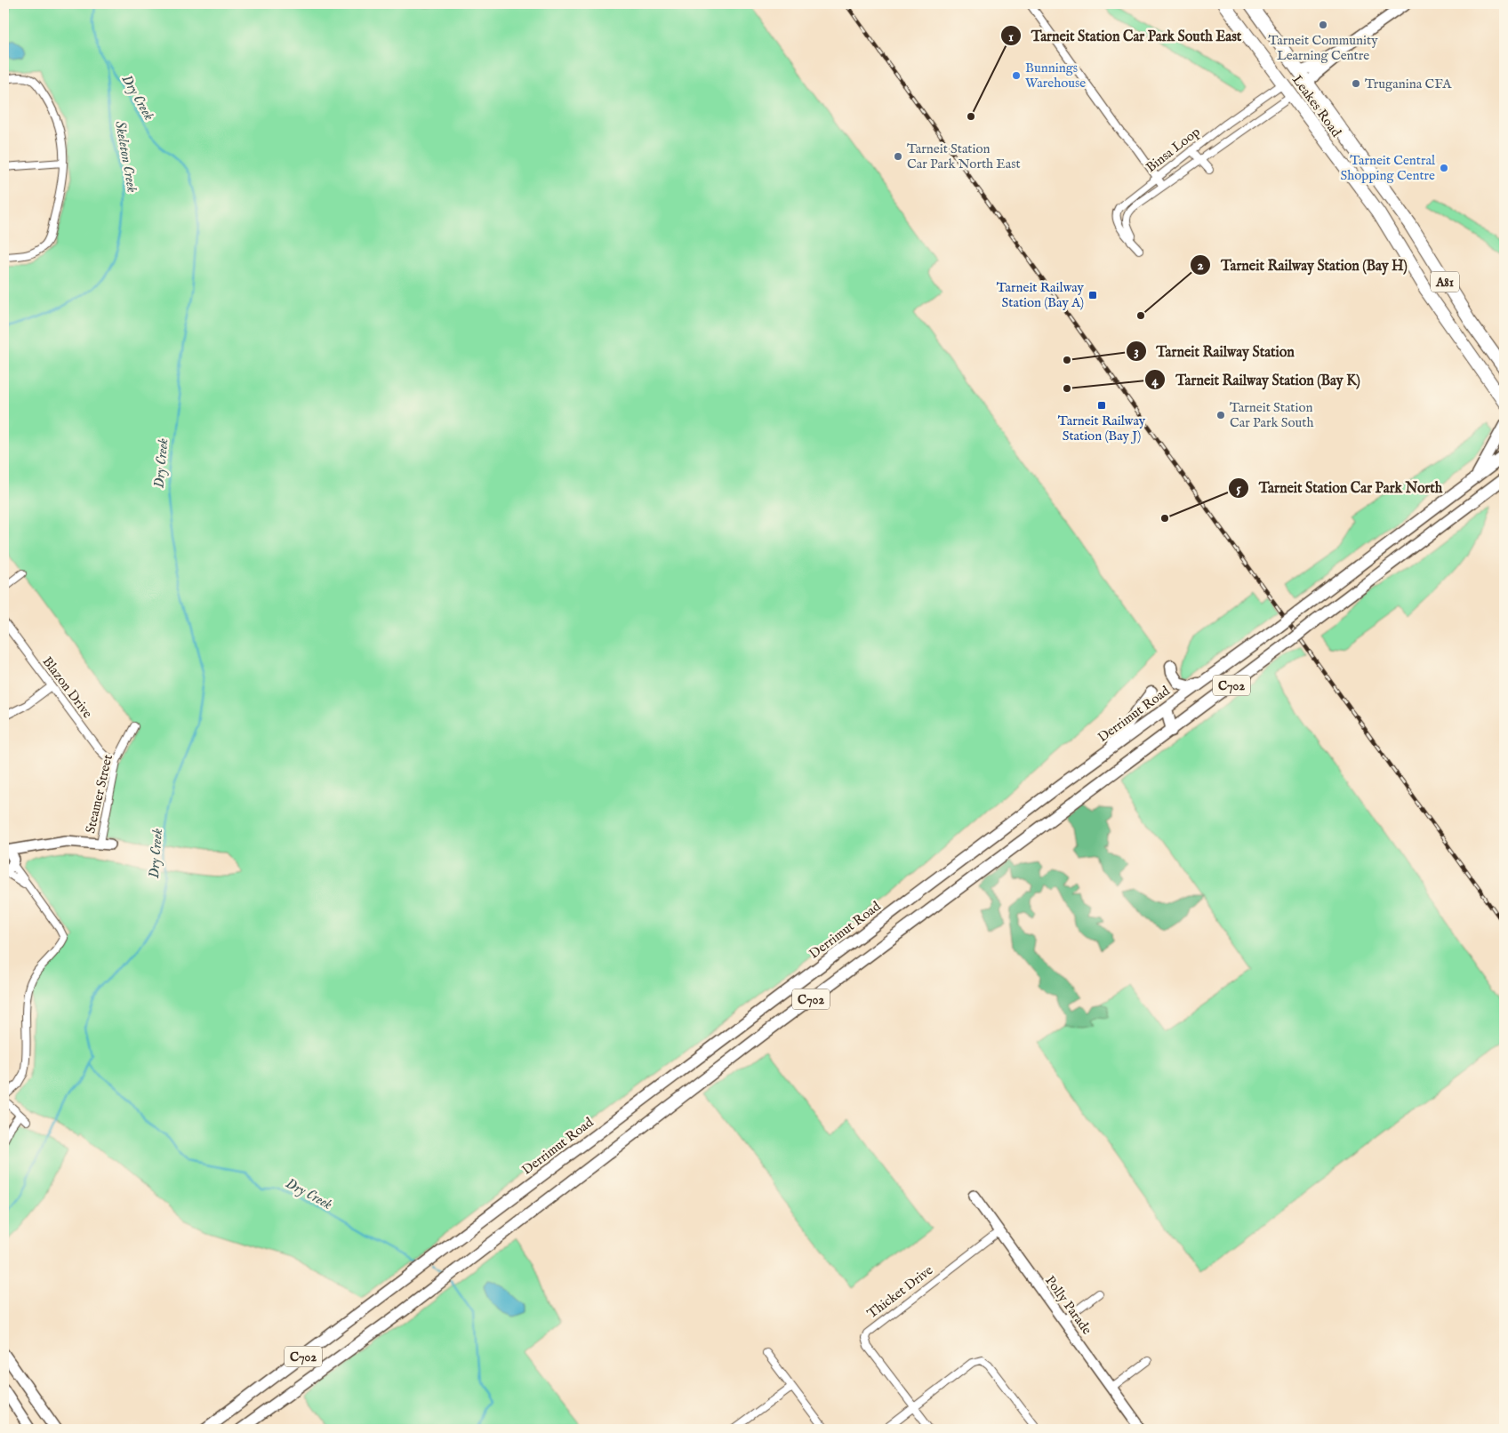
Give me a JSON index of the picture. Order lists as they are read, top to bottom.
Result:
{
  "streets": {
    "highway": ["Leakes Road", "A81"],
    "main road": ["C702", "Derrimut Road"],
    "street": [
      "Binsa Loop",
      "Blazon Drive",
      "Steamer Street",
      "Thicket Drive",
      "Polly Parade"
    ]
  },
  "crossings": [
    ["Leakes Road", "Binsa Loop"],
    ["Blazon Drive", "Steamer Street"],
    ["Thicket Drive", "Polly Parade"]
  ],
  "water": ["Dry Creek", "Skeleton Creek"],
  "places": {
    "other": [
      "Tarneit Community Learning Centre",
      "Bunnings Warehouse",
      "Truganina CFA",
      "Tarneit Station Car Park South East",
      "Tarneit Station Car Park North East",
      "Tarneit Central Shopping Centre",
      "Tarneit Railway Station (Bay H)",
      "Tarneit Railway Station",
      "Tarneit Railway Station (Bay K)",
      "Tarneit Station Car Park South",
      "Tarneit Station Car Park North"
    ],
    "transit": ["Tarneit Railway Station (Bay A)", "Tarneit Railway Station (Bay J)"]
  }
}
